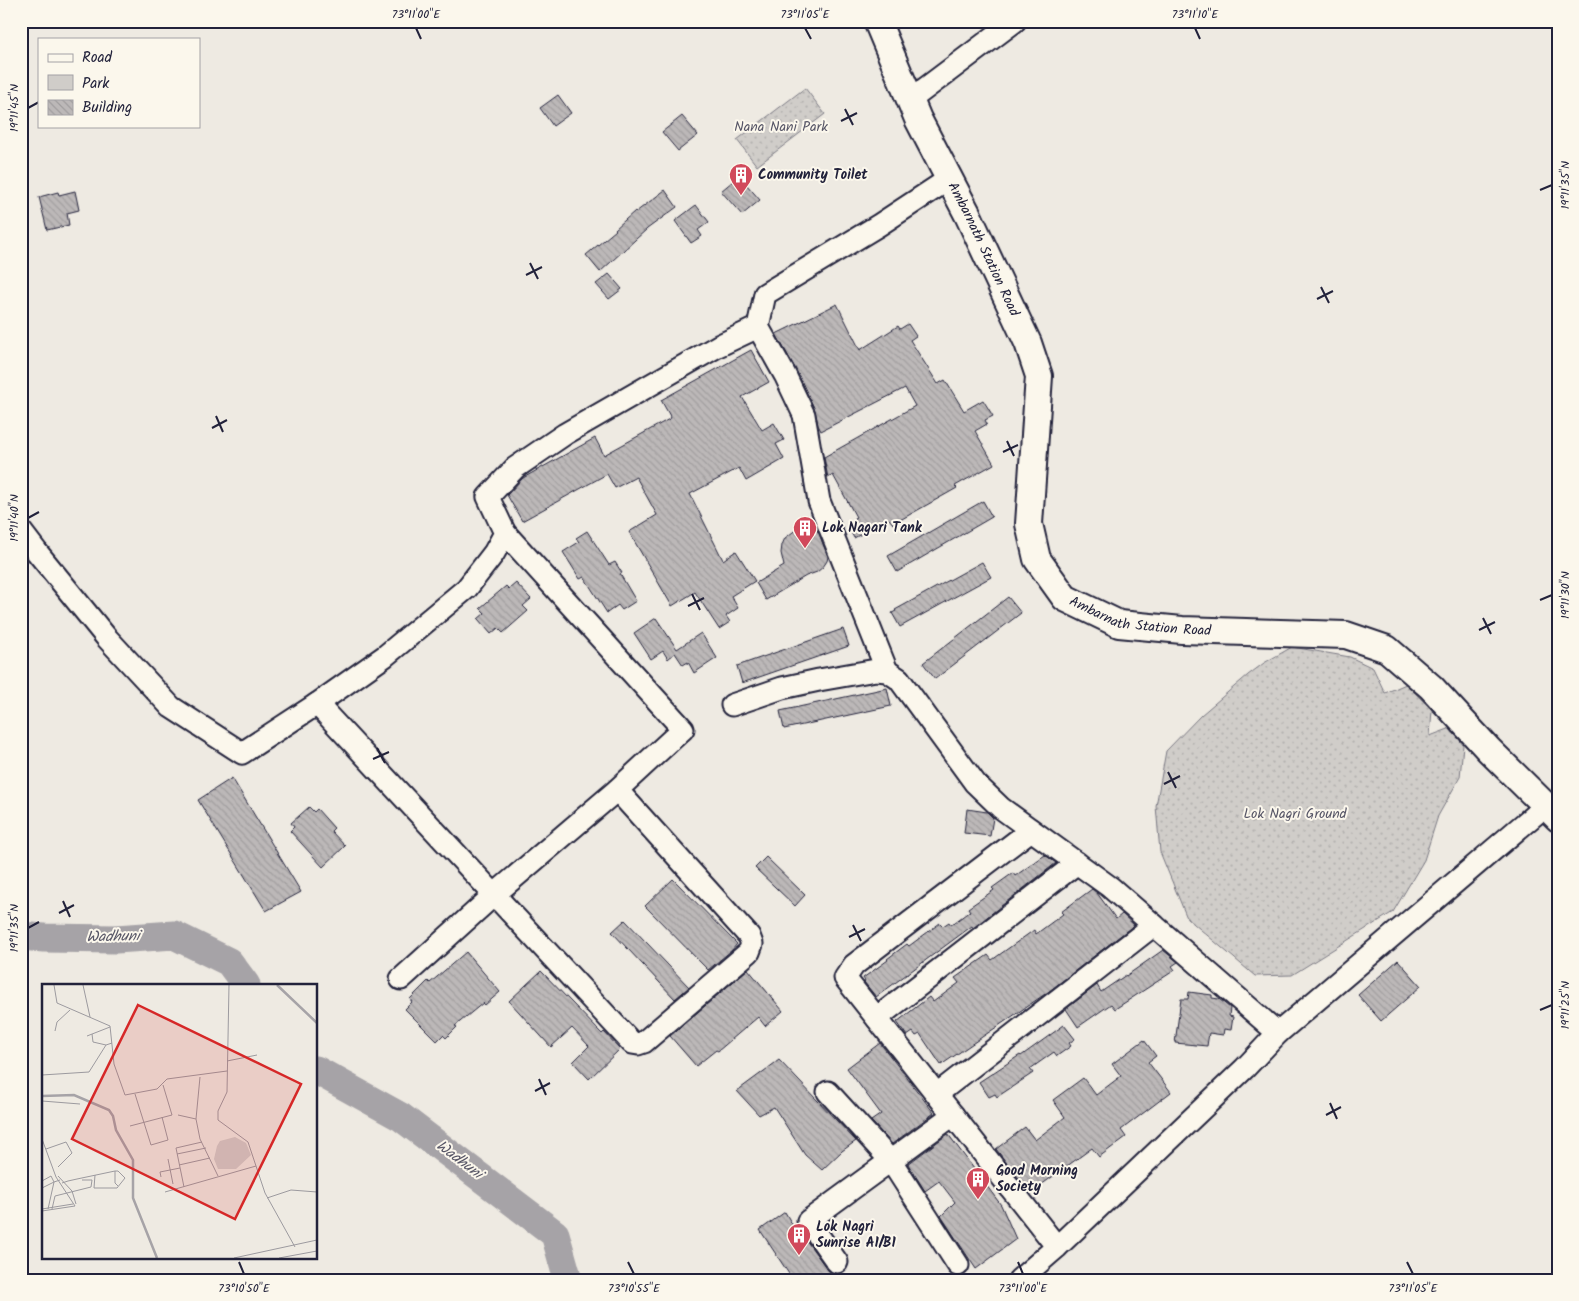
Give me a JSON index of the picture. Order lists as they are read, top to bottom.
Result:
{
  "streets": {
    "main road": ["Ambarnath Station Road"]
  },
  "water": ["Wadhuni"],
  "parks": ["Nana Nani Park", "Lok Nagri Ground"],
  "places": {
    "building": [
      "Community Toilet",
      "Lok Nagari Tank",
      "Good Morning Society",
      "Lok Nagri Sunrise A1/B1"
    ]
  },
  "legend": ["Road", "Park", "Building"],
  "coordinates": [
    "73°11'00\"E",
    "73°11'05\"E",
    "73°11'10\"E",
    "19°11'45\"N",
    "19°11'35\"N",
    "19°11'40\"N",
    "19°11'30\"N",
    "19°11'25\"N",
    "73°10'50\"E",
    "73°10'55\"E"
  ]
}
